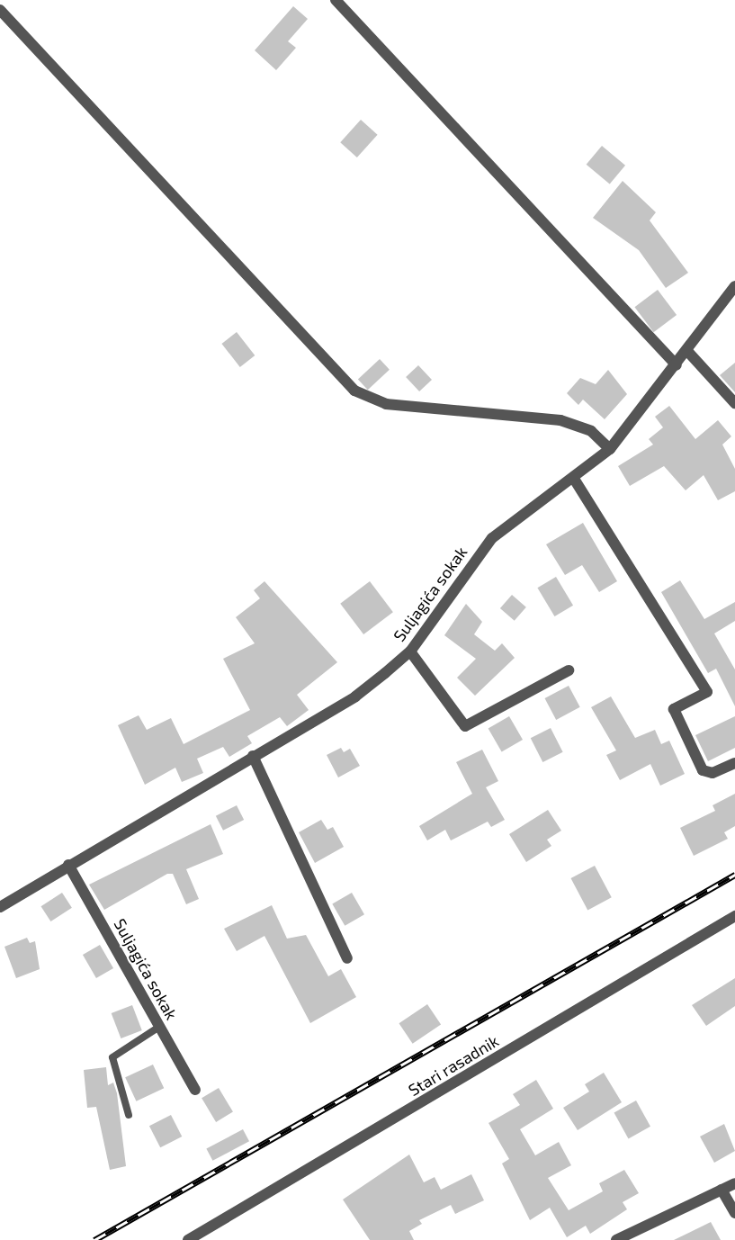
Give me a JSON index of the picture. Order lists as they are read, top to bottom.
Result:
{
  "streets": {
    "street": ["Suljagića sokak", "Stari rasadnik"]
  }
}
